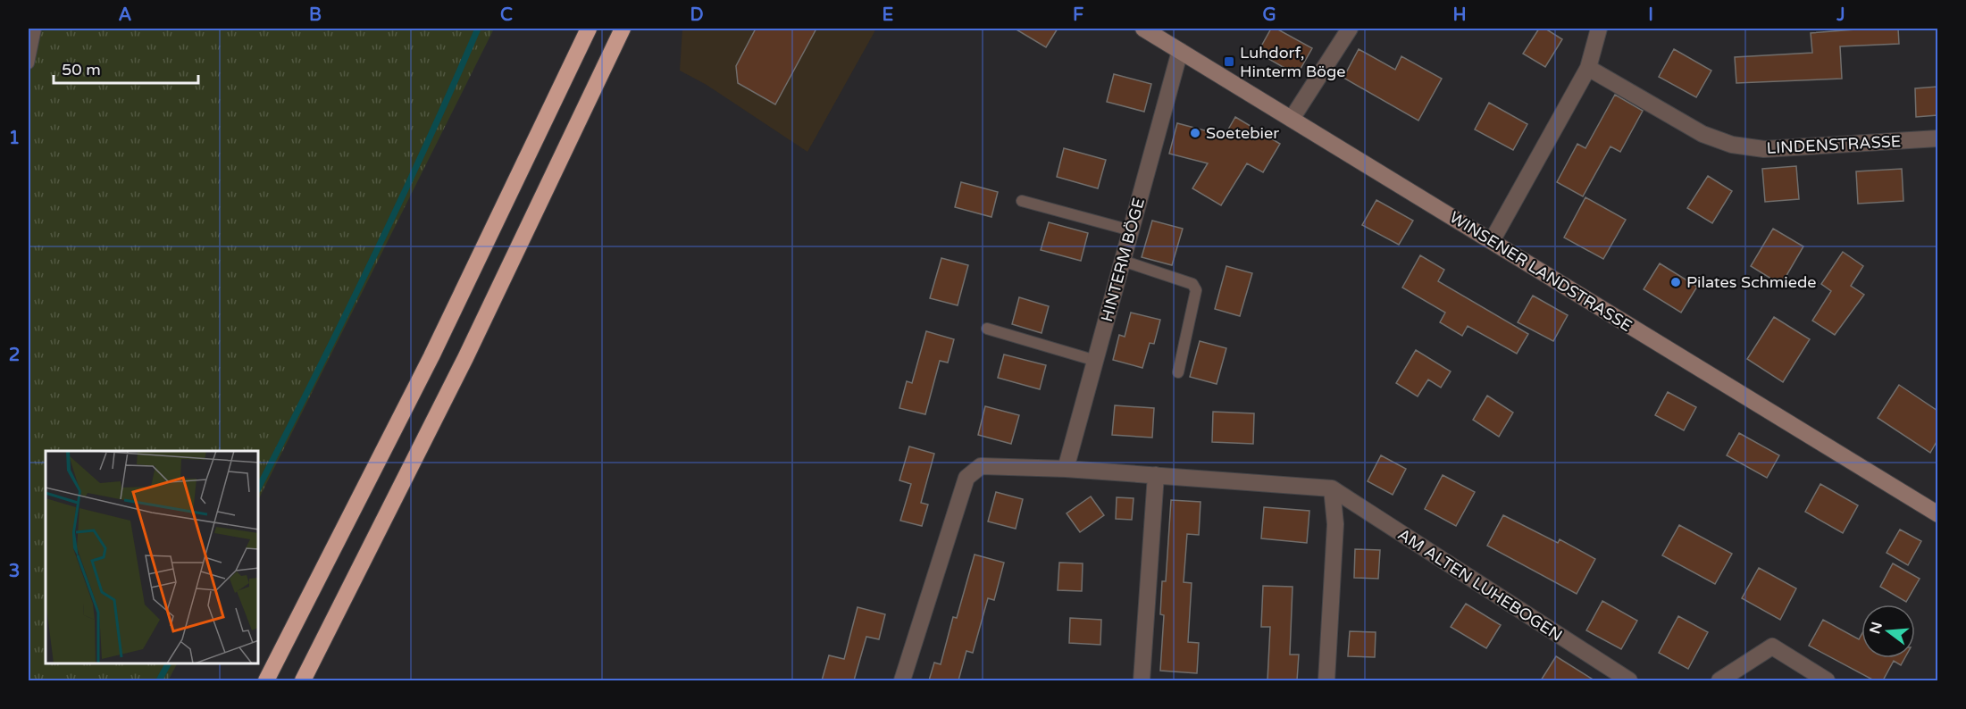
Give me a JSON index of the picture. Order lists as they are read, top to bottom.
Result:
{
  "streets": {
    "main road": ["WINSENER LANDSTRASSE"],
    "street": ["LINDENSTRASSE", "HINTERM BÖGE", "AM ALTEN LUHEBOGEN"]
  },
  "crossings": [
    ["HINTERM BÖGE", "WINSENER LANDSTRASSE"],
    ["HINTERM BÖGE", "AM ALTEN LUHEBOGEN"]
  ],
  "places": {
    "transit": ["Luhdorf, Hinterm Böge"],
    "other": ["Soetebier", "Pilates Schmiede"]
  },
  "scale_bar": "50 m",
  "north": "left",
  "grid": {
    "columns": [
      "A",
      "B",
      "C",
      "D",
      "E",
      "F",
      "G",
      "H",
      "I",
      "J"
    ],
    "rows": ["1", "2", "3"]
  }
}
